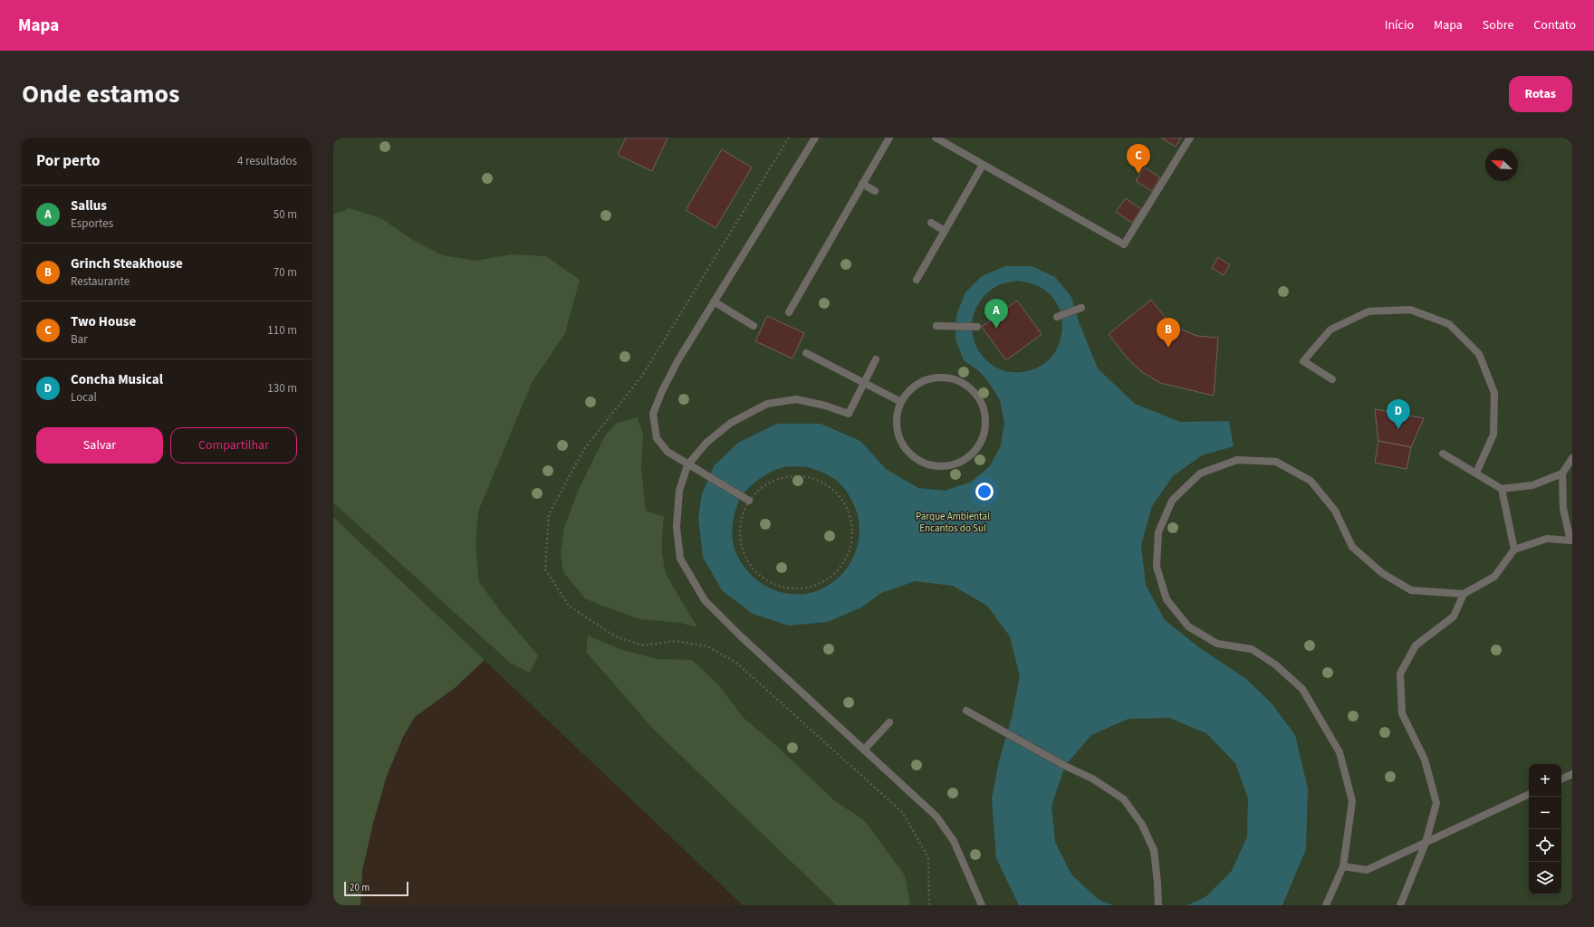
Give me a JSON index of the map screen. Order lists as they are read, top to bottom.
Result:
{
  "parks": ["Parque Ambiental Encantos do Sul"],
  "scale_bar": "20 m",
  "north": "top left",
  "page": {
    "header": "Mapa",
    "nav": [
      "Início",
      "Mapa",
      "Sobre",
      "Contato"
    ],
    "title": "Onde estamos",
    "buttons": [
      "Rotas",
      ["Salvar", "Compartilhar"]
    ],
    "heading": ["Por perto", "4 resultados"],
    "pins": [
      "C",
      "A",
      "B",
      "D"
    ],
    "list": [
      {
        "mark": "A",
        "name": "Sallus",
        "note": "Esportes",
        "value": "50 m"
      },
      {
        "mark": "B",
        "name": "Grinch Steakhouse",
        "note": "Restaurante",
        "value": "70 m"
      },
      {
        "mark": "C",
        "name": "Two House",
        "note": "Bar",
        "value": "110 m"
      },
      {
        "mark": "D",
        "name": "Concha Musical",
        "note": "Local",
        "value": "130 m"
      }
    ],
    "map_buttons": ["+", "−"],
    "scale": "20 m"
  }
}
